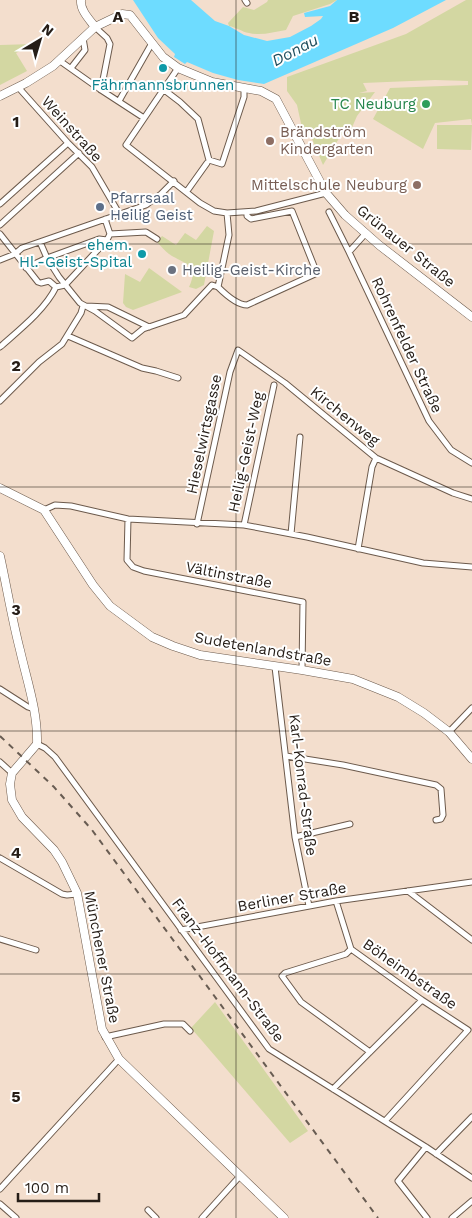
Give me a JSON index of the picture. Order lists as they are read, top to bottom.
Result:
{
  "streets": {
    "street": [
      "Weinstraße",
      "Grünauer Straße",
      "Rohrenfelder Straße",
      "Kirchenweg",
      "Hieselwirtsgasse",
      "Heilig-Geist-Weg",
      "Vältinstraße",
      "Sudetenlandstraße",
      "Karl-Konrad-Straße",
      "Berliner Straße",
      "Münchener Straße",
      "Franz-Hoffmann-Straße",
      "Böheimbstraße"
    ]
  },
  "crossings": [
    ["Kirchenweg", "Hieselwirtsgasse"],
    ["Vältinstraße", "Sudetenlandstraße"],
    ["Sudetenlandstraße", "Karl-Konrad-Straße"],
    ["Karl-Konrad-Straße", "Berliner Straße"],
    ["Berliner Straße", "Franz-Hoffmann-Straße"],
    ["Berliner Straße", "Böheimbstraße"],
    ["Franz-Hoffmann-Straße", "Böheimbstraße"]
  ],
  "water": ["Donau"],
  "places": [
    "Fährmannsbrunnen",
    "TC Neuburg",
    "Brändström Kindergarten",
    "Mittelschule Neuburg",
    "Pfarrsaal Heilig Geist",
    "ehem. Hl.-Geist-Spital",
    "Heilig-Geist-Kirche"
  ],
  "scale_bar": "100 m",
  "north": "top right",
  "grid": {
    "columns": ["A", "B"],
    "rows": [
      "1",
      "2",
      "3",
      "4",
      "5"
    ]
  }
}
